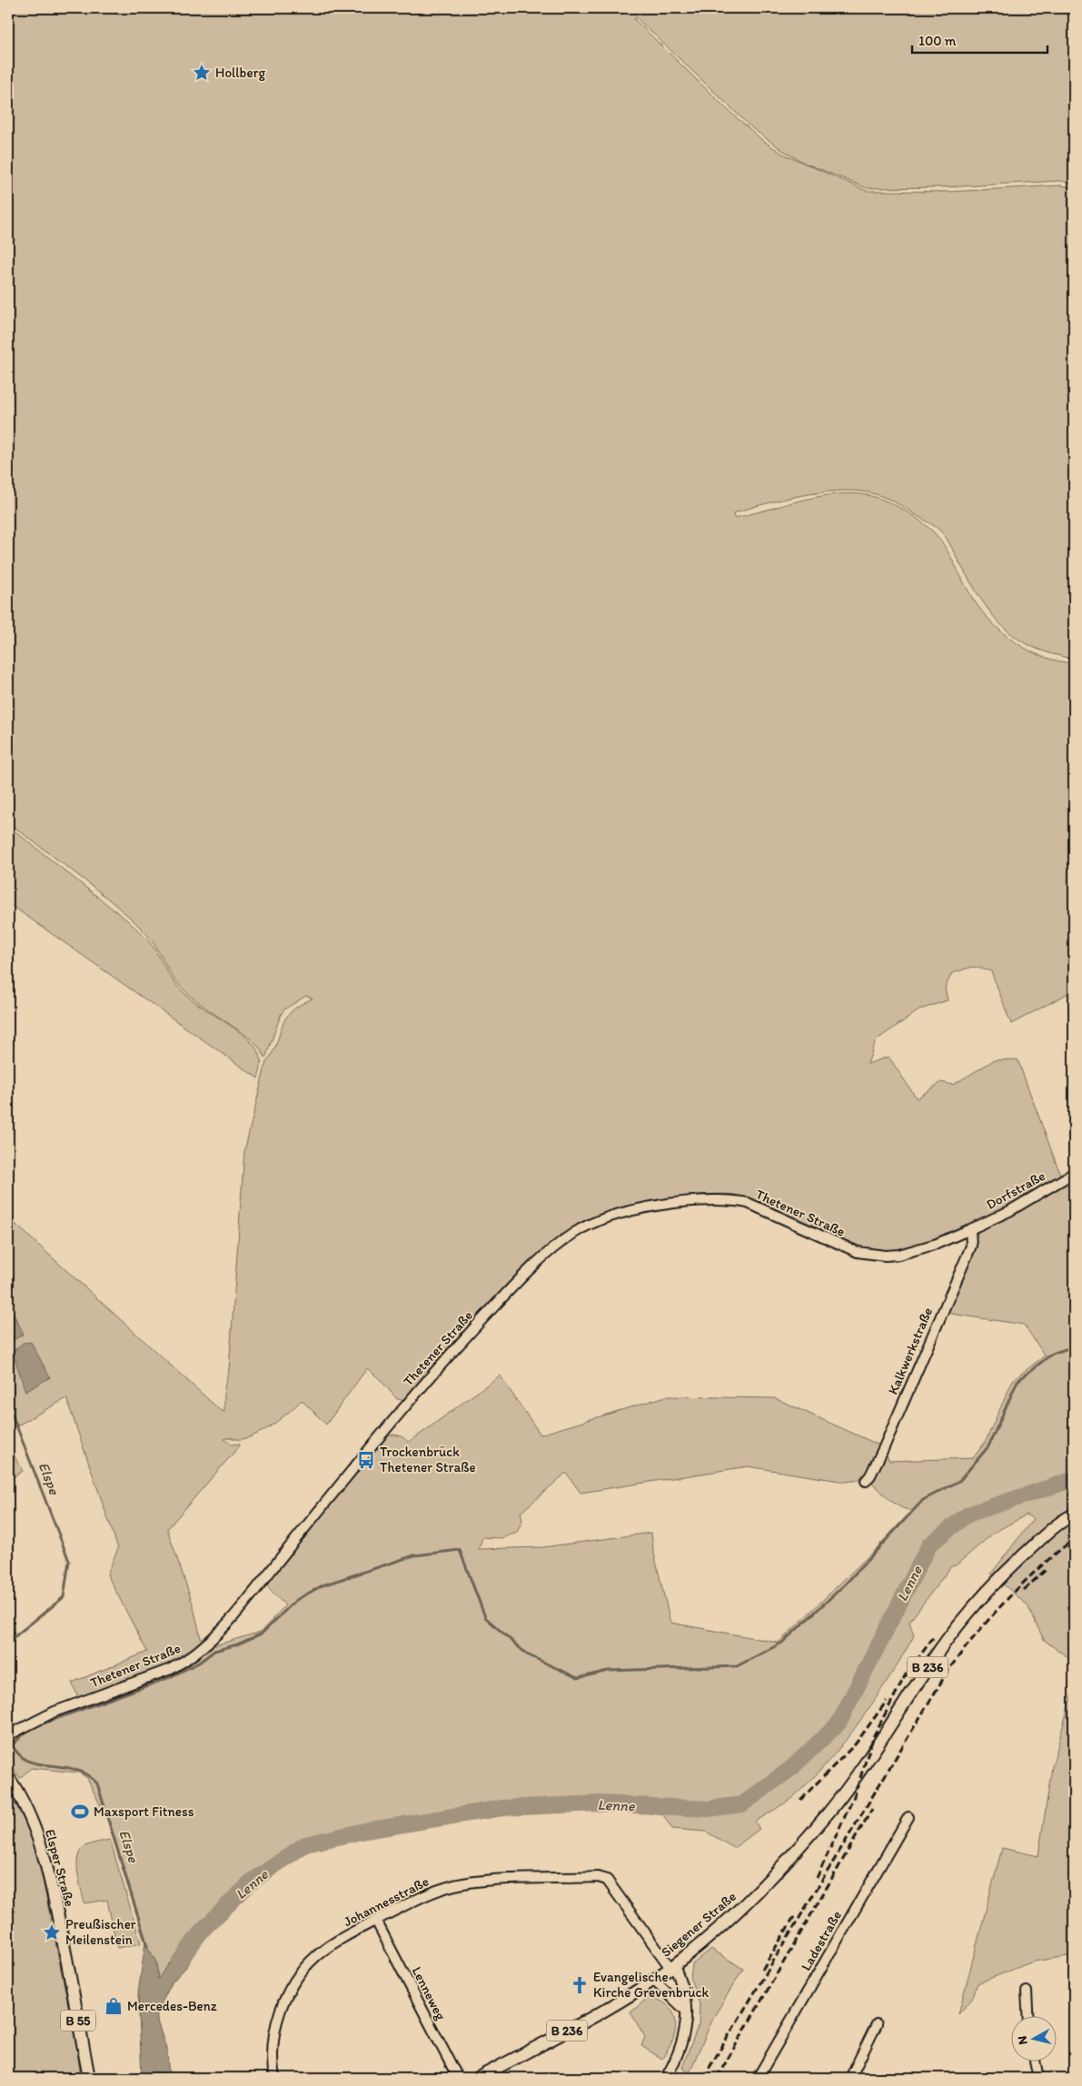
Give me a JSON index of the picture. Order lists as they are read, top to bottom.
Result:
{
  "streets": {
    "main road": [
      "B 236",
      "Elsper Straße",
      "Siegener Straße",
      "B 55"
    ],
    "street": [
      "Dorfstraße",
      "Thetener Straße",
      "Kalkwerkstraße",
      "Johannesstraße",
      "Ladestraße",
      "Lenneweg"
    ]
  },
  "crossings": [
    ["Dorfstraße", "Thetener Straße"],
    ["Dorfstraße", "Kalkwerkstraße"],
    ["Thetener Straße", "Kalkwerkstraße"],
    ["Johannesstraße", "Siegener Straße"],
    ["Johannesstraße", "Lenneweg"]
  ],
  "water": ["Elspe", "Lenne"],
  "places": {
    "place": ["Hollberg", "Preußischer Meilenstein"],
    "bus stop": ["Trockenbrück Thetener Straße"],
    "sports": ["Maxsport Fitness"],
    "church": ["Evangelische Kirche Grevenbrück"],
    "shop": ["Mercedes-Benz"]
  },
  "scale_bar": "100 m",
  "north": "left"
}
